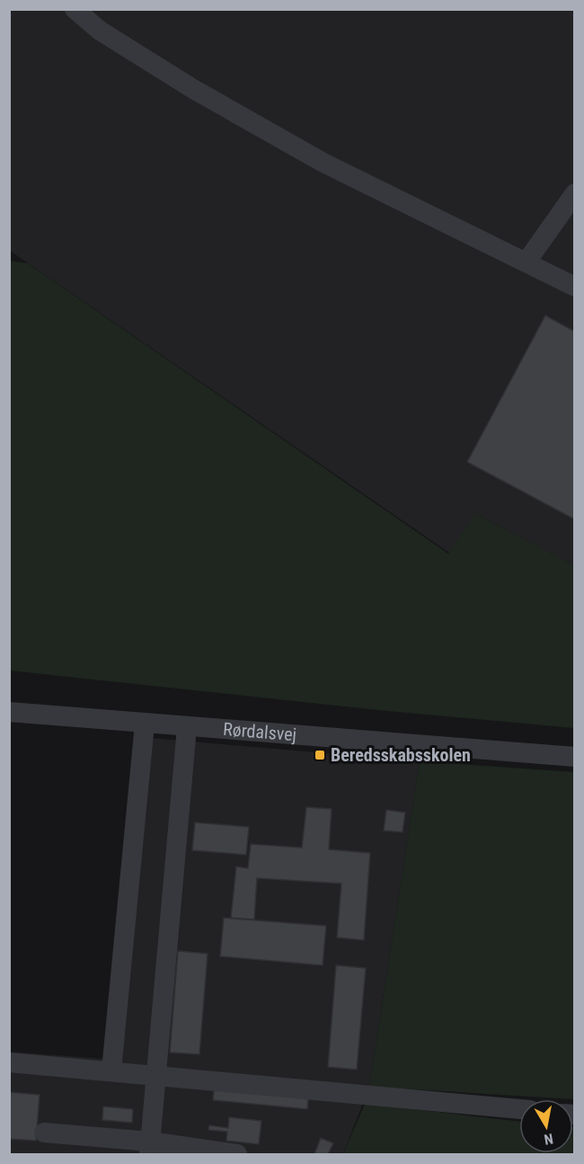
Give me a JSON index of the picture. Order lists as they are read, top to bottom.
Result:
{
  "streets": {
    "street": ["Rørdalsvej"]
  },
  "places": {
    "transit": ["Beredsskabsskolen"]
  },
  "north": "bottom"
}
